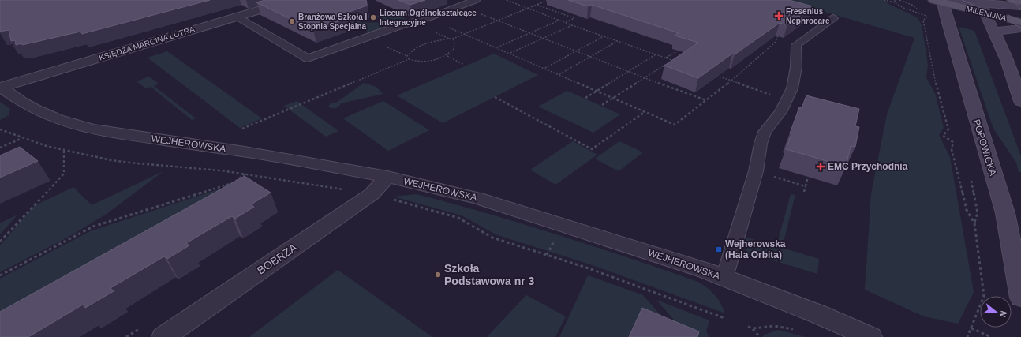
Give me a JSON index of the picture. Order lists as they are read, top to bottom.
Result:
{
  "streets": {
    "main road": ["MILENIJNA"],
    "street": [
      "KSIĘDZA MARCINA LUTRA",
      "WEJHEROWSKA",
      "POPOWICKA",
      "BOBRZA"
    ]
  },
  "crossings": [
    ["MILENIJNA", "POPOWICKA"],
    ["KSIĘDZA MARCINA LUTRA", "WEJHEROWSKA"],
    ["WEJHEROWSKA", "BOBRZA"]
  ],
  "places": {
    "health": ["Fresenius Nephrocare", "EMC Przychodnia"],
    "other": ["Liceum Ogólnokształcące Integracyjne", "Branżowa Szkoła I Stopnia Specjalna", "Szkoła Podstawowa nr 3"],
    "transit": ["Wejherowska (Hala Orbita)"]
  },
  "north": "right"
}
